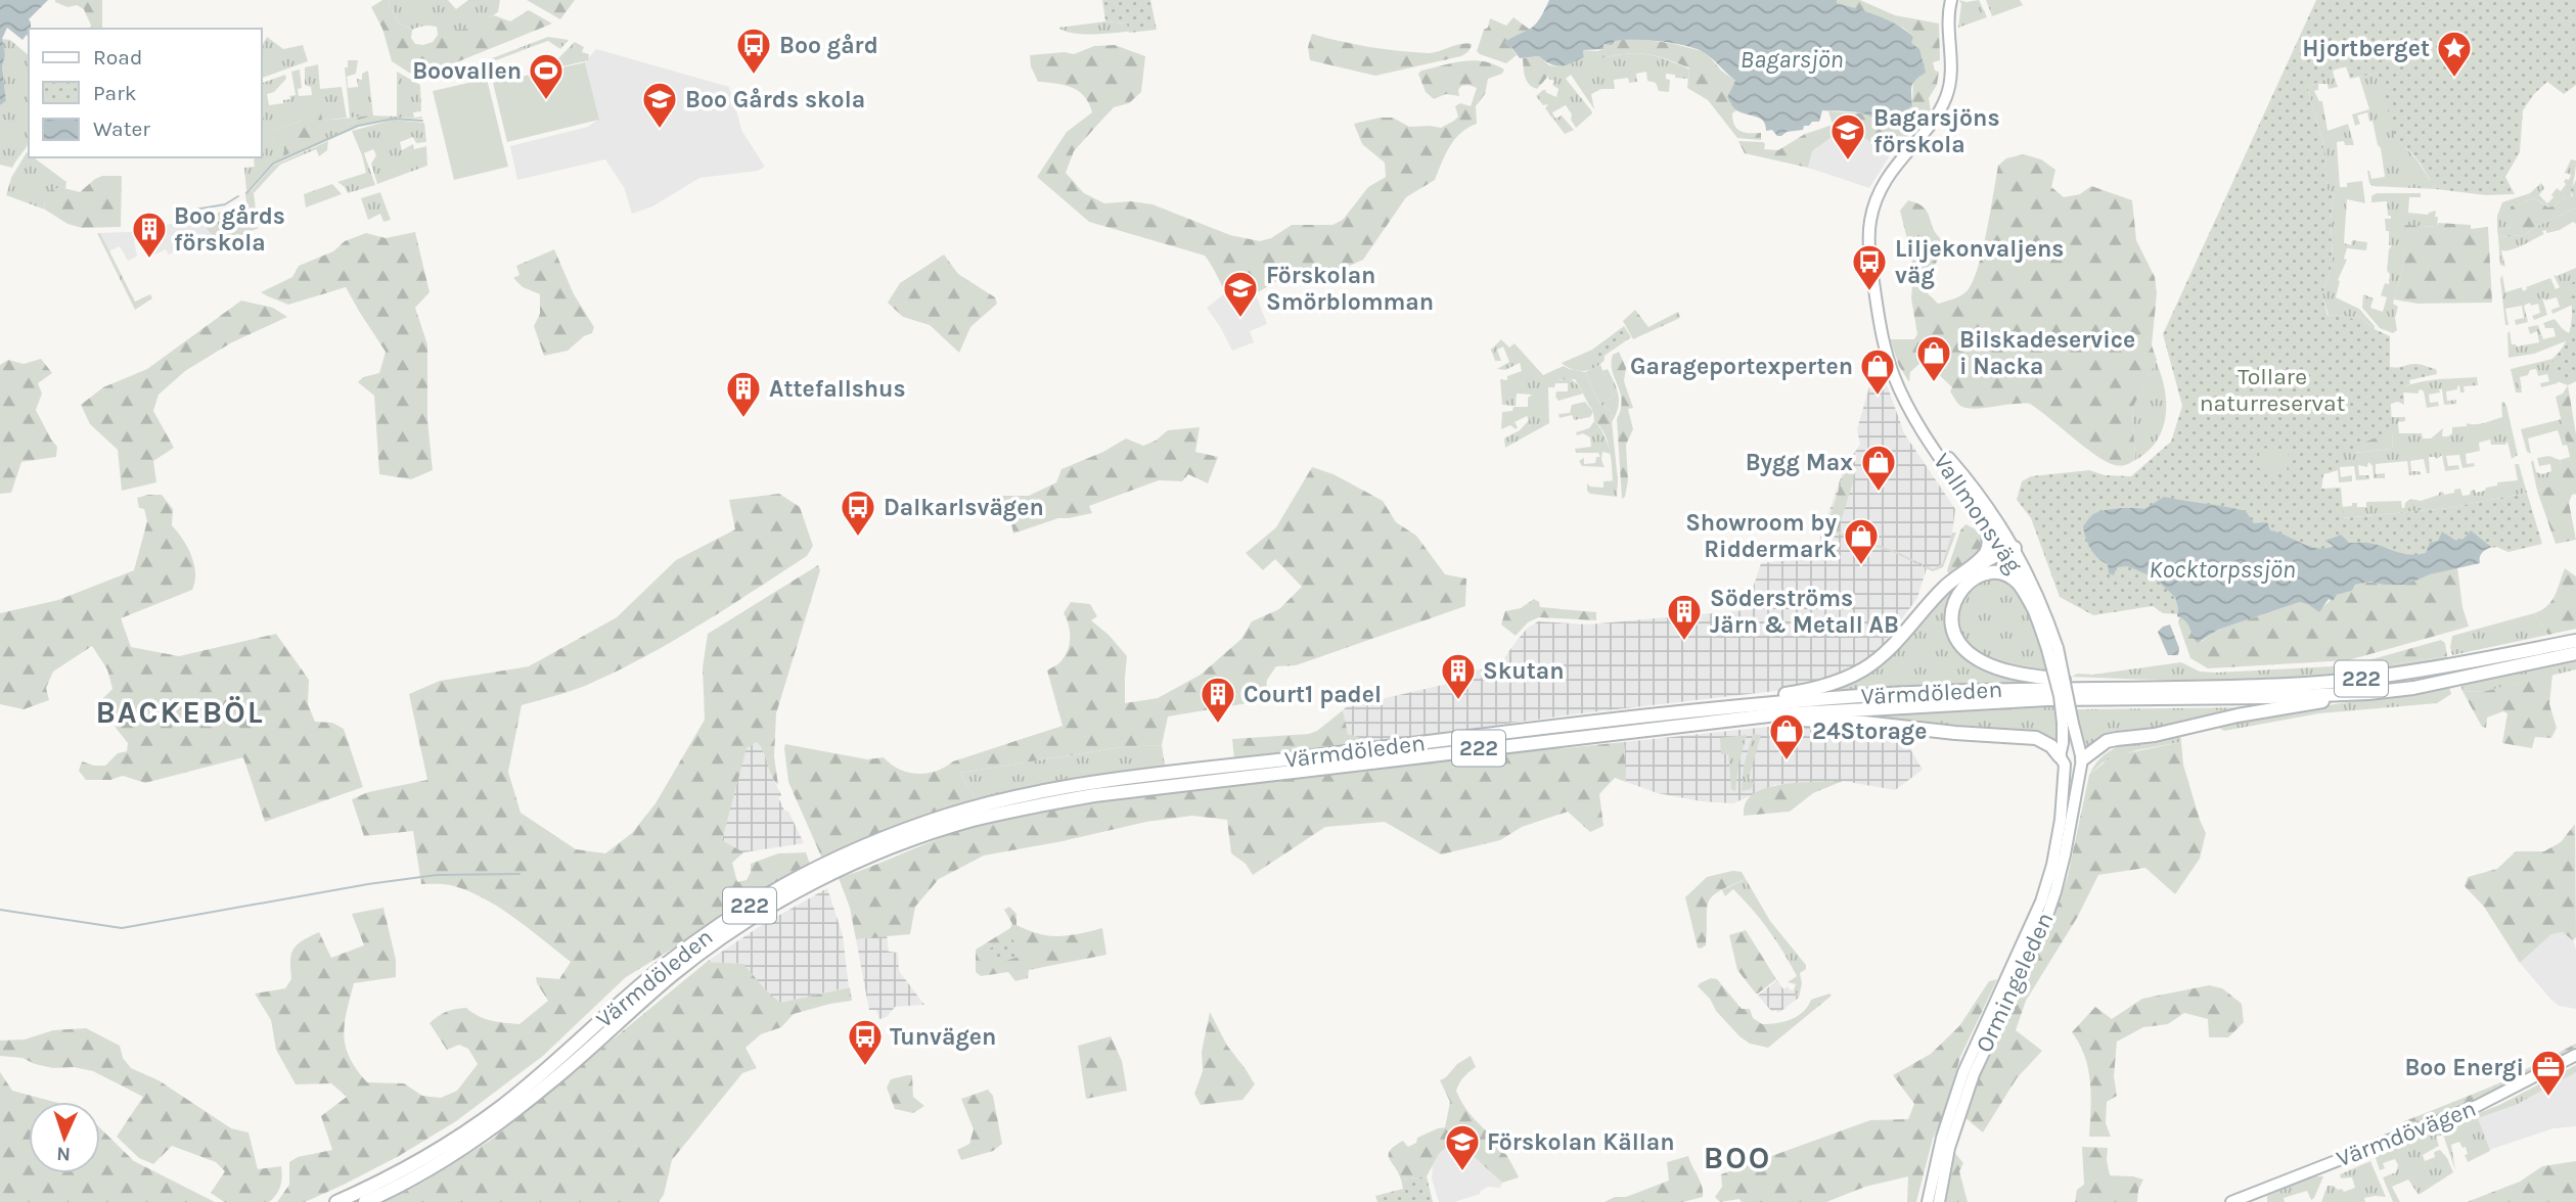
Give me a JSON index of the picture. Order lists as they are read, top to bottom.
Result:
{
  "streets": {
    "highway": ["222", "Värmdöleden"],
    "main road": ["Vallmonsväg", "Ormingeleden", "Värmdövägen"]
  },
  "crossings": [
    ["Vallmonsväg", "Ormingeleden"]
  ],
  "districts": ["BACKEBÖL", "BOO"],
  "water": ["Bagarsjön", "Kocktorpssjön"],
  "parks": ["Tollare naturreservat"],
  "places": {
    "bus stop": [
      "Boo gård",
      "Liljekonvaljens väg",
      "Dalkarlsvägen",
      "Tunvägen"
    ],
    "place": ["Hjortberget"],
    "sports": ["Boovallen"],
    "school or university": [
      "Boo Gårds skola",
      "Bagarsjöns förskola",
      "Förskolan Smörblomman",
      "Förskolan Källan"
    ],
    "building": [
      "Boo gårds förskola",
      "Attefallshus",
      "Söderströms Järn & Metall AB",
      "Skutan",
      "Court1 padel"
    ],
    "shop": [
      "Bilskadeservice i Nacka",
      "Garageportexperten",
      "Bygg Max",
      "Showroom by Riddermark",
      "24Storage"
    ],
    "office": ["Boo Energi"]
  },
  "legend": ["Road", "Park", "Water"],
  "north": "bottom"
}
